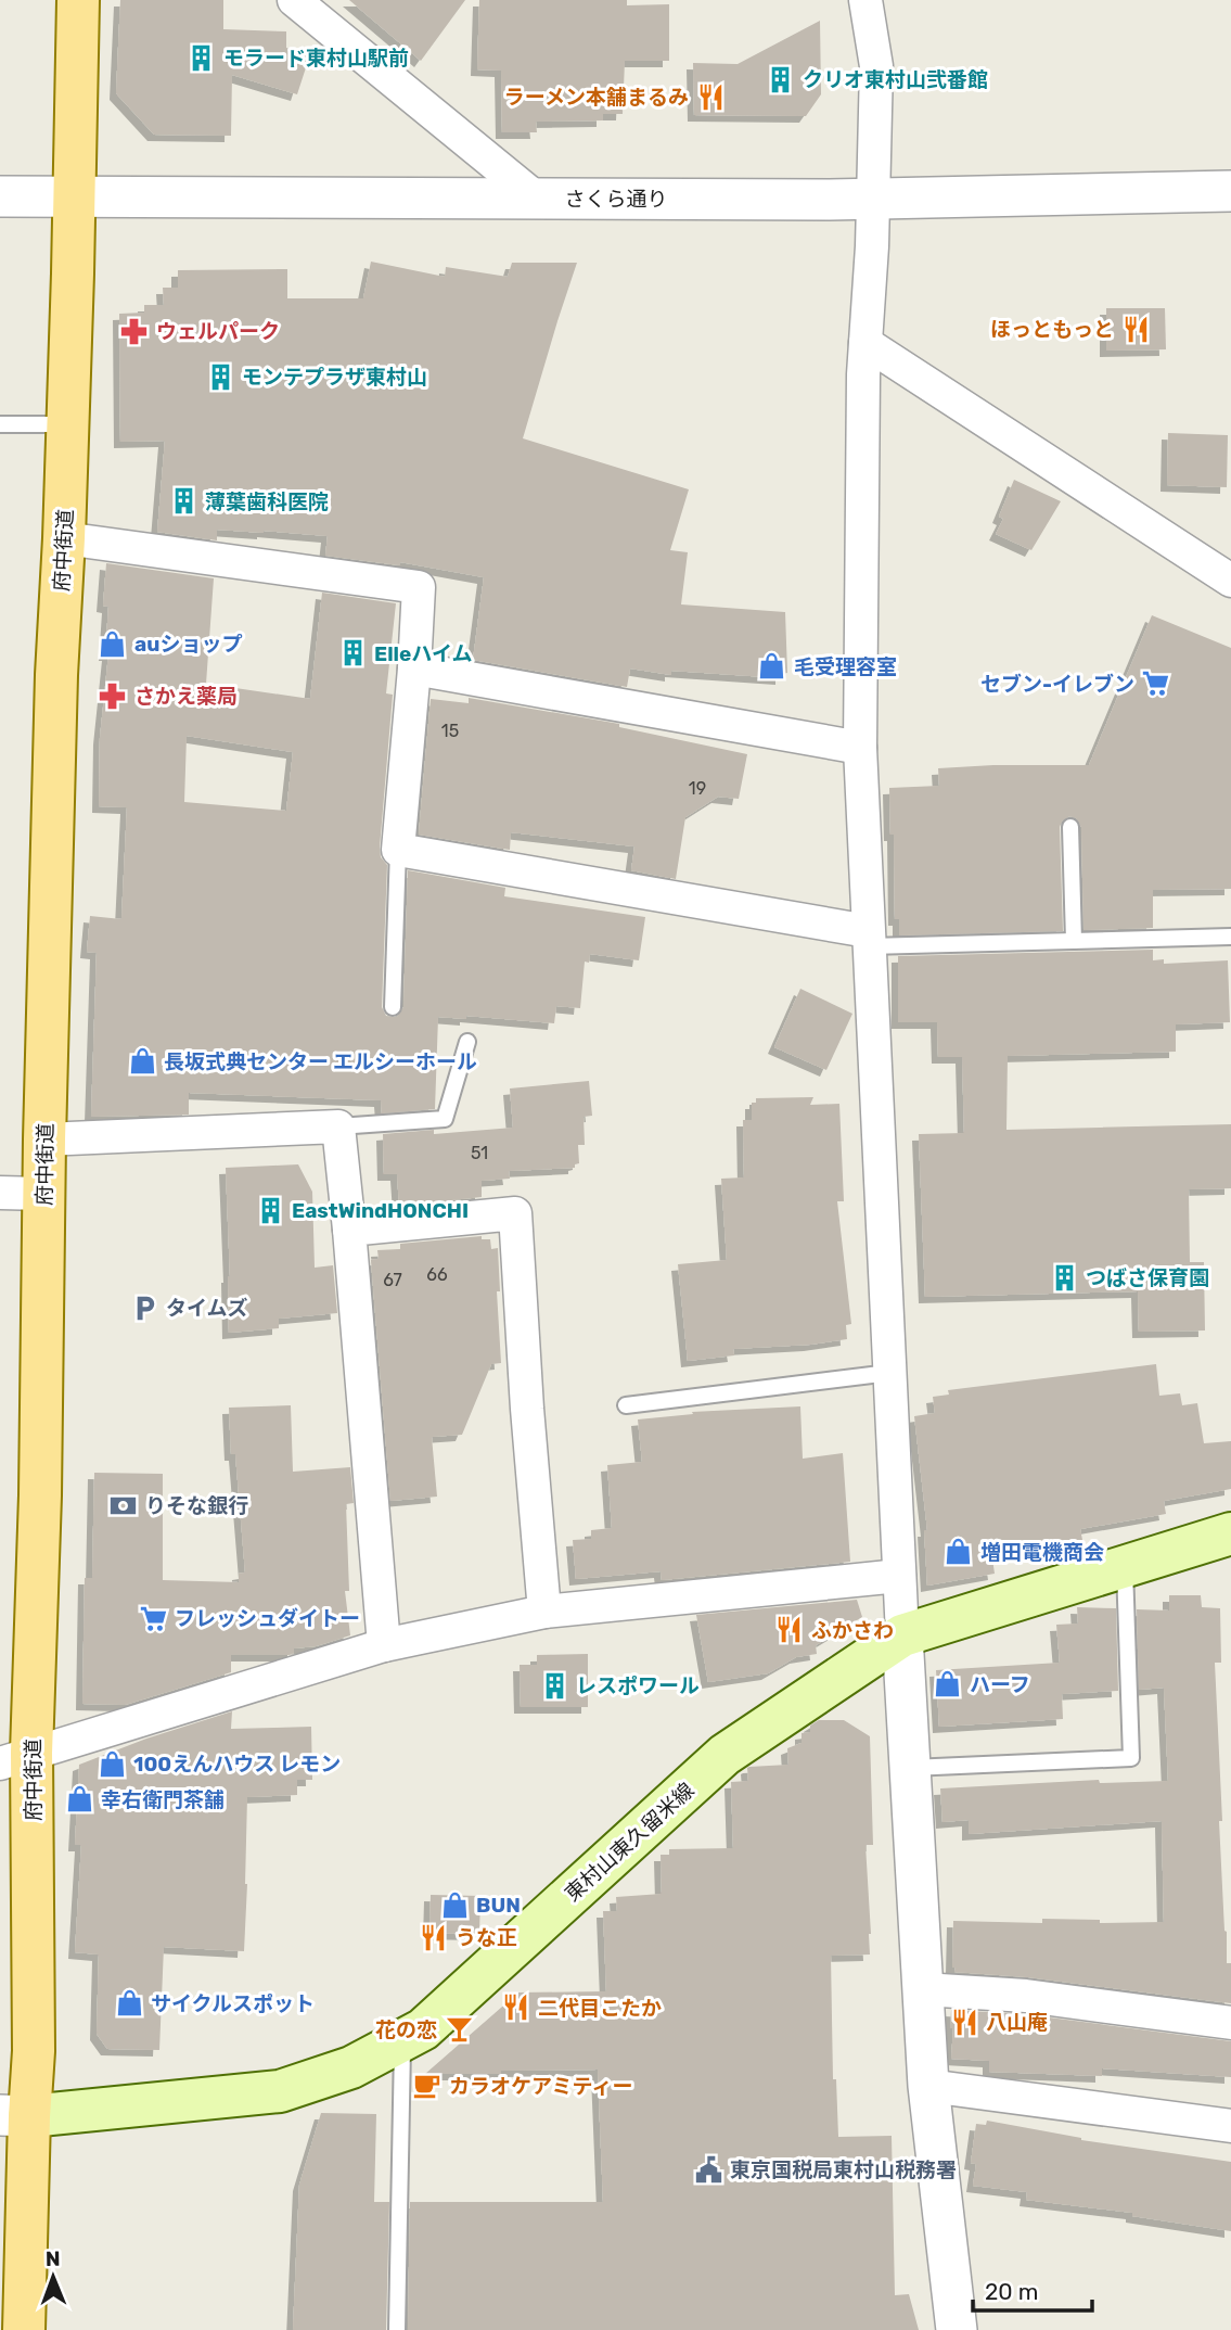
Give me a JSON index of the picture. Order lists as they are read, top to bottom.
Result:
{
  "streets": {
    "main road": ["府中街道", "東村山東久留米線"],
    "street": ["さくら通り"]
  },
  "crossings": [
    ["さくら通り", "府中街道"],
    ["府中街道", "東村山東久留米線"]
  ],
  "places": {
    "building": [
      "モラード東村山駅前",
      "クリオ東村山弐番館",
      "モンテプラザ東村山",
      "薄葉歯科医院",
      "Elleハイム",
      "EastWindHONCHI",
      "つばさ保育園",
      "レスポワール"
    ],
    "restaurant": [
      "ラーメン本舗まるみ",
      "ほっともっと",
      "ふかさわ",
      "うな正",
      "二代目こたか",
      "八山庵"
    ],
    "pharmacy": ["ウェルパーク", "さかえ薬局"],
    "shop": [
      "auショップ",
      "毛受理容室",
      "長坂式典センター エルシーホール",
      "増田電機商会",
      "ハーフ",
      "100えんハウス レモン",
      "幸右衛門茶舗",
      "BUN",
      "サイクルスポット"
    ],
    "supermarket": ["セブン-イレブン", "フレッシュダイトー"],
    "parking": ["タイムズ"],
    "bank": ["りそな銀行"],
    "bar": ["花の恋"],
    "cafe": ["カラオケアミティー"],
    "public building": ["東京国税局東村山税務署"]
  },
  "house_numbers": [
    "15",
    "19",
    "51",
    "66",
    "67"
  ],
  "scale_bar": "20 m",
  "north": "top"
}
